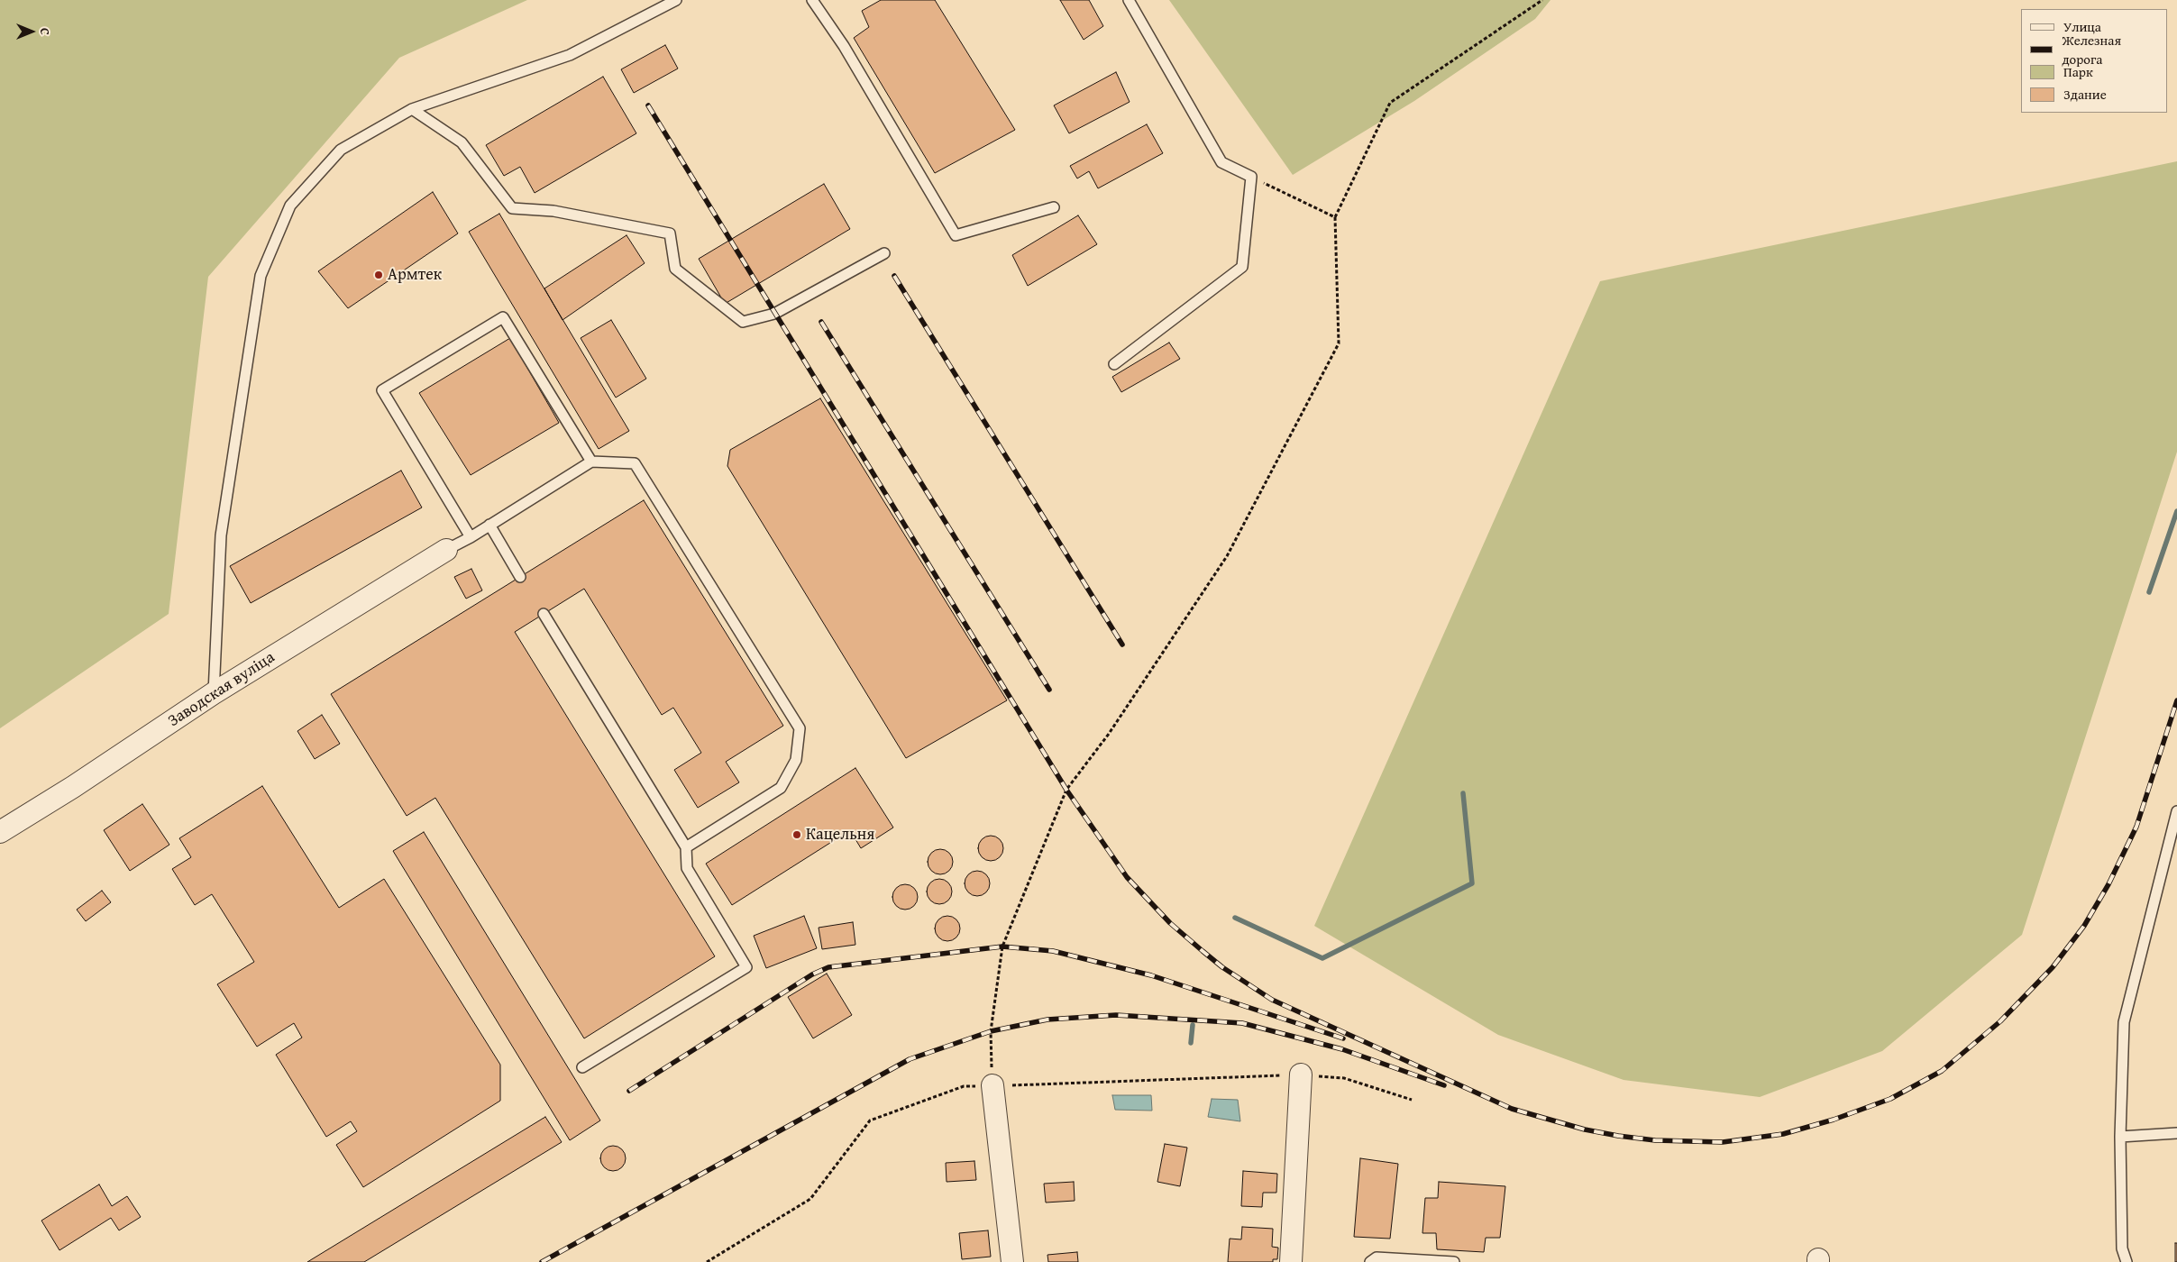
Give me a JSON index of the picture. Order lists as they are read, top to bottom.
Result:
{
  "streets": {
    "street": ["Заводская вуліца"]
  },
  "places": ["Армтек", "Кацельня"],
  "legend": [
    "Улица",
    "Железная дорога",
    "Парк",
    "Здание"
  ],
  "north": "right"
}
